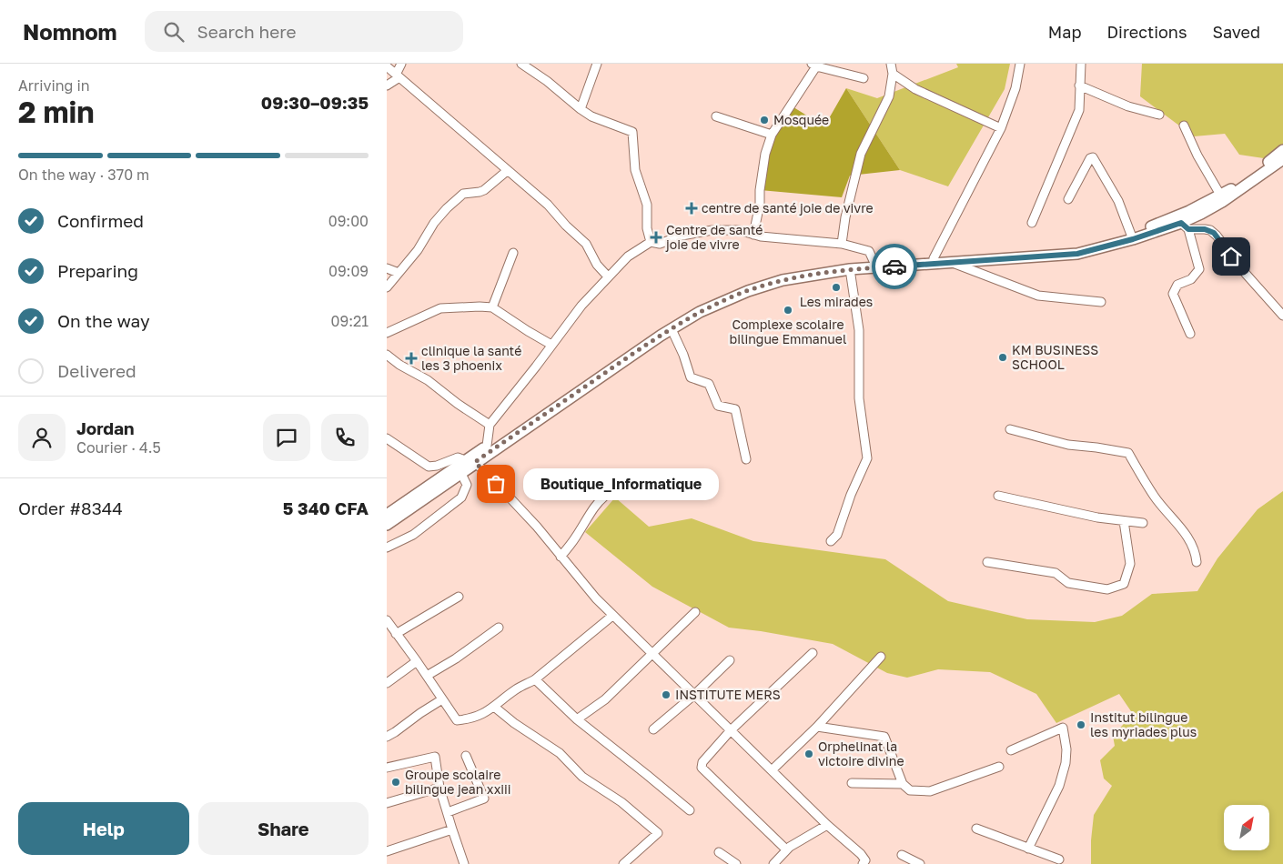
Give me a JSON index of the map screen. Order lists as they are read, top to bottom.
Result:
{
  "places": {
    "other": [
      "Mosquée",
      "Les mirades",
      "Complexe scolaire bilingue Emmanuel",
      "KM BUSINESS SCHOOL",
      "Boutique_Informatique",
      "INSTITUTE MERS",
      "Institut bilingue les myriades plus",
      "Orphelinat la victoire divine",
      "Groupe scolaire bilingue jean xxiii"
    ],
    "health": ["centre de santé joie de vivre", "Centre de santé joie de vivre", "clinique la santé les 3 phoenix"]
  },
  "north": "top right",
  "page": {
    "header": "Nomnom",
    "search": "Search here",
    "nav": ["Map", "Directions", "Saved"],
    "heading": ["2 min", "Arriving in", "09:30–09:35"],
    "panel": [
      "Jordan",
      "Courier · 4.5",
      "Order #8344",
      "5 340 CFA"
    ],
    "bar": "On the way · 370 m",
    "list": [
      ["Confirmed", "09:00"],
      ["Preparing", "09:09"],
      ["On the way", "09:21"],
      "Delivered"
    ],
    "bubble": "Boutique_Informatique",
    "buttons": ["Help", "Share"]
  }
}
